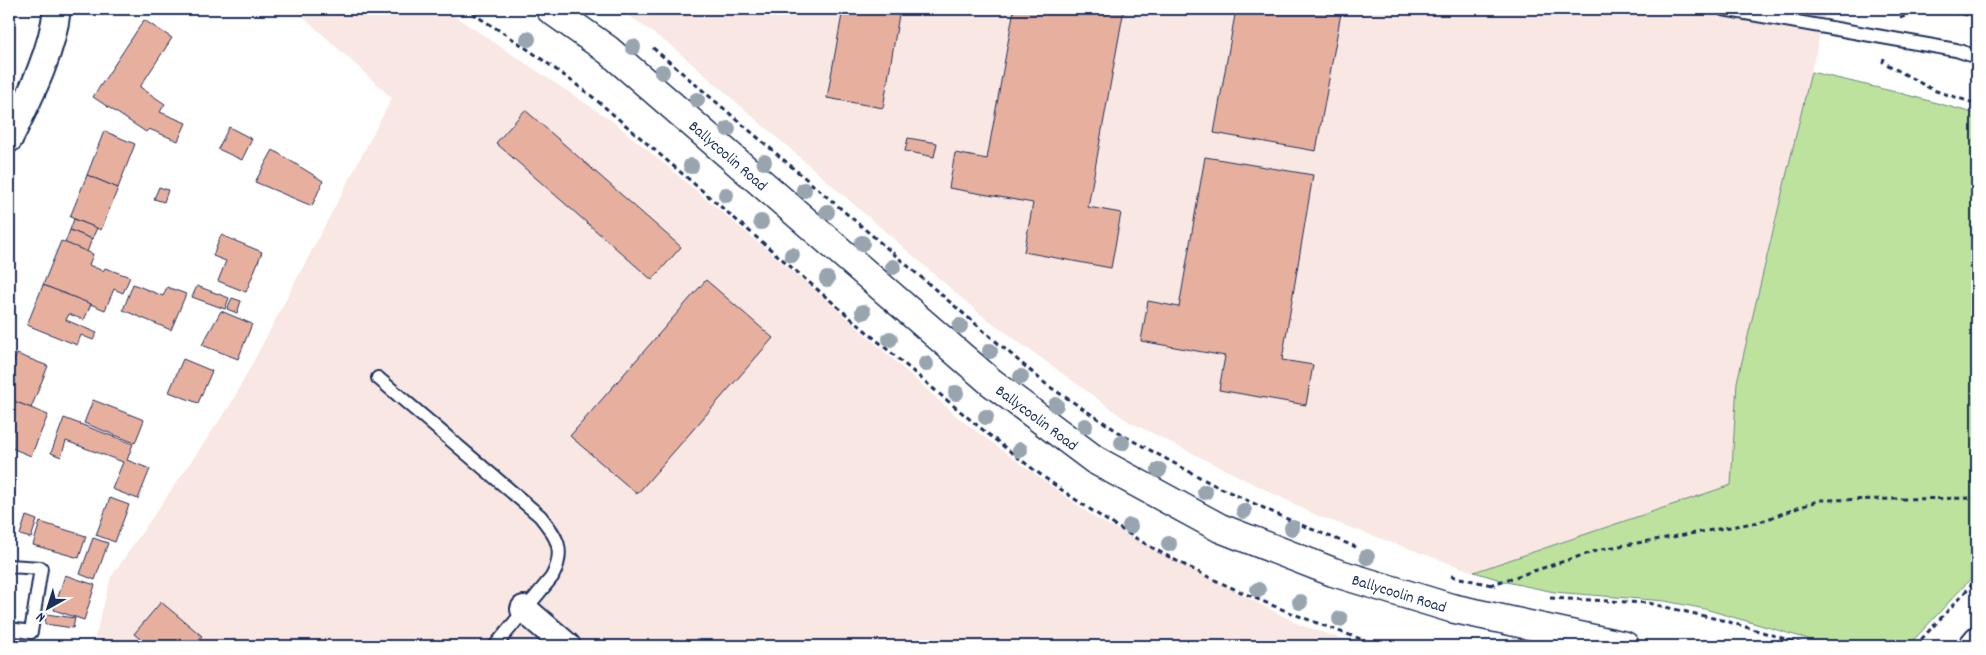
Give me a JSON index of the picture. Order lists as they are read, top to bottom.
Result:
{
  "streets": {
    "street": ["Ballycoolin Road"]
  },
  "north": "bottom left"
}
